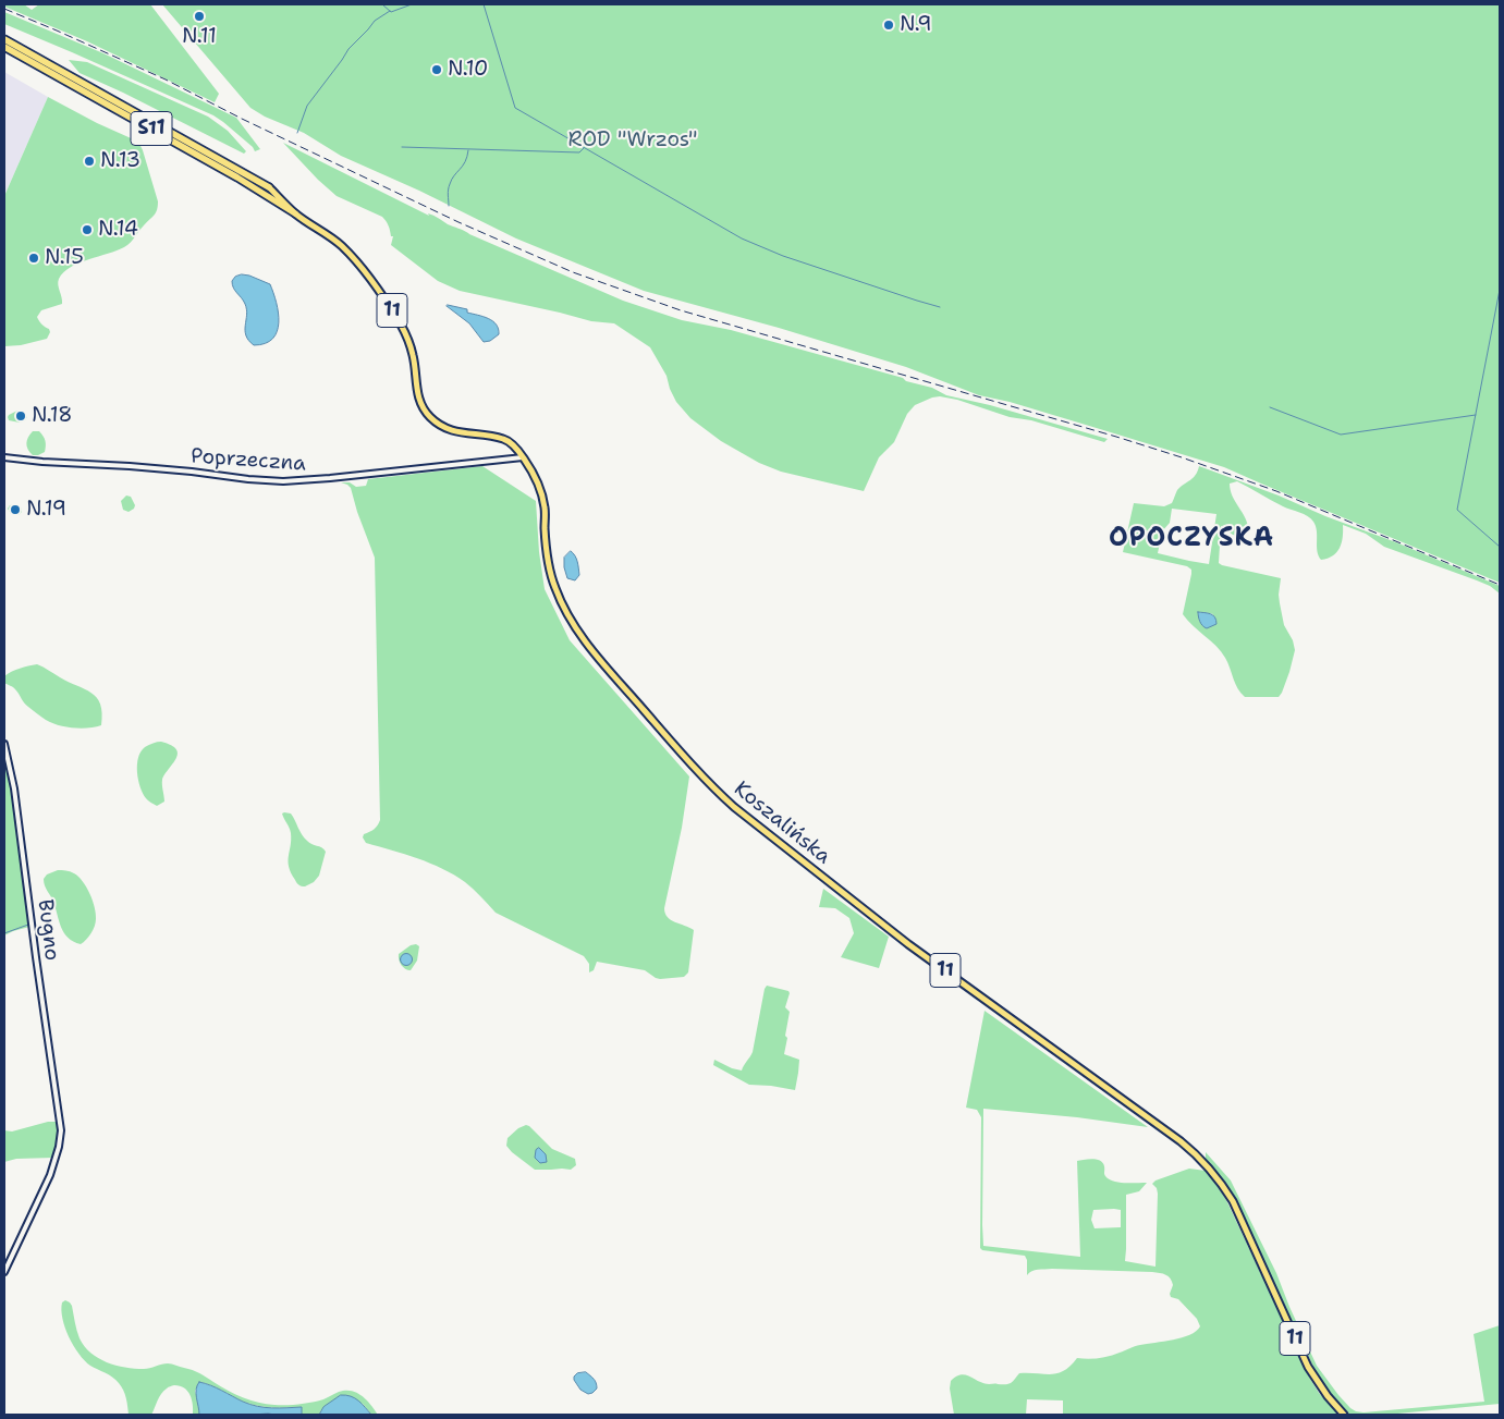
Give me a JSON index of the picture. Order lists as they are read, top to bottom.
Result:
{
  "streets": {
    "highway": ["S11", "11", "Koszalińska"],
    "street": ["Poprzeczna", "Bugno"]
  },
  "crossings": [
    ["S11", "11"],
    ["11", "Poprzeczna"],
    ["11", "Koszalińska"],
    ["Poprzeczna", "Koszalińska"]
  ],
  "districts": ["OPOCZYSKA"],
  "parks": ["ROD \"Wrzos\""],
  "places": [
    "N.11",
    "N.9",
    "N.10",
    "N.13",
    "N.14",
    "N.15",
    "N.18",
    "N.19"
  ]
}
